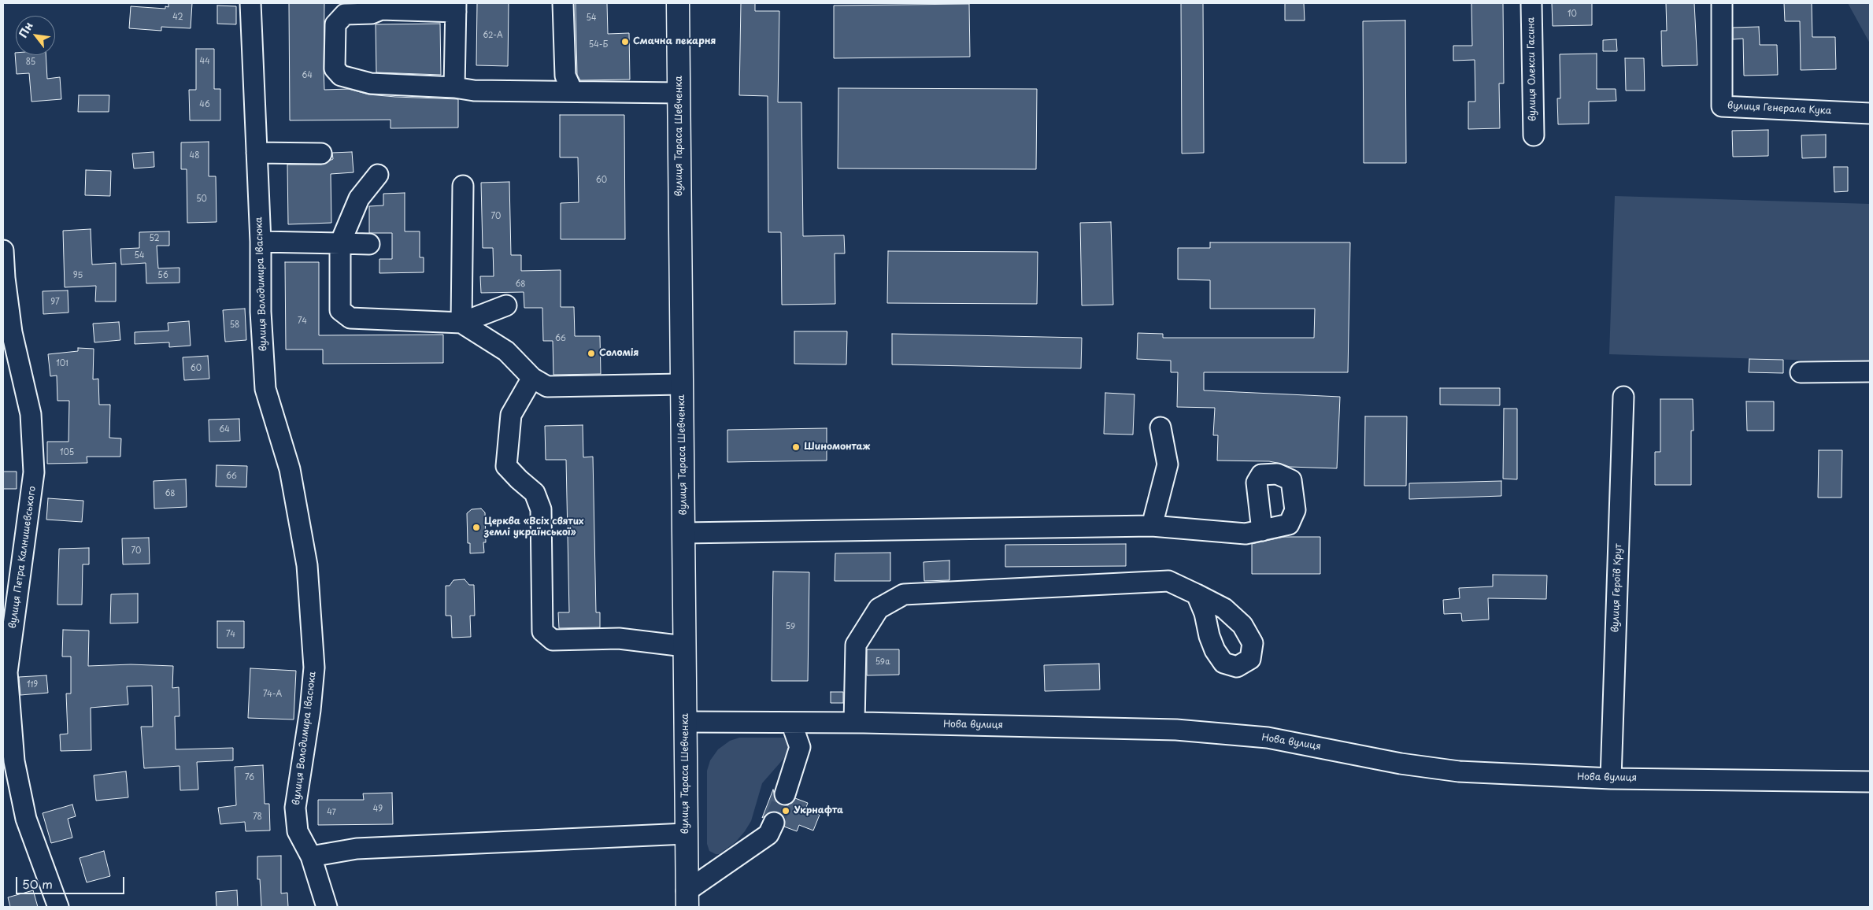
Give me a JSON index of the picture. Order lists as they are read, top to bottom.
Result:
{
  "streets": {
    "main road": ["вулиця Тараса Шевченка"],
    "street": [
      "вулиця Олекси Гасина",
      "вулиця Генерала Кука",
      "вулиця Володимира Івасюка",
      "вулиця Петра Калнишевського",
      "вулиця Героїв Крут",
      "Нова вулиця"
    ]
  },
  "crossings": [
    ["вулиця Тараса Шевченка", "Нова вулиця"],
    ["вулиця Героїв Крут", "Нова вулиця"]
  ],
  "places": [
    "Смачна пекарня",
    "Соломiя",
    "Шиномонтаж",
    "Церква «Всіх святих землі української»",
    "Укрнафта"
  ],
  "house_numbers": [
    "10",
    "42",
    "54",
    "62-А",
    "54-Б",
    "44",
    "85",
    "64",
    "46",
    "48",
    "60",
    "50",
    "70",
    "52",
    "54",
    "95",
    "56",
    "68",
    "97",
    "74",
    "58",
    "66",
    "101",
    "60",
    "64",
    "105",
    "66",
    "68",
    "70",
    "59",
    "74",
    "59а",
    "119",
    "74-А",
    "76",
    "49",
    "47",
    "78"
  ],
  "scale_bar": "50 m",
  "north": "top left"
}
